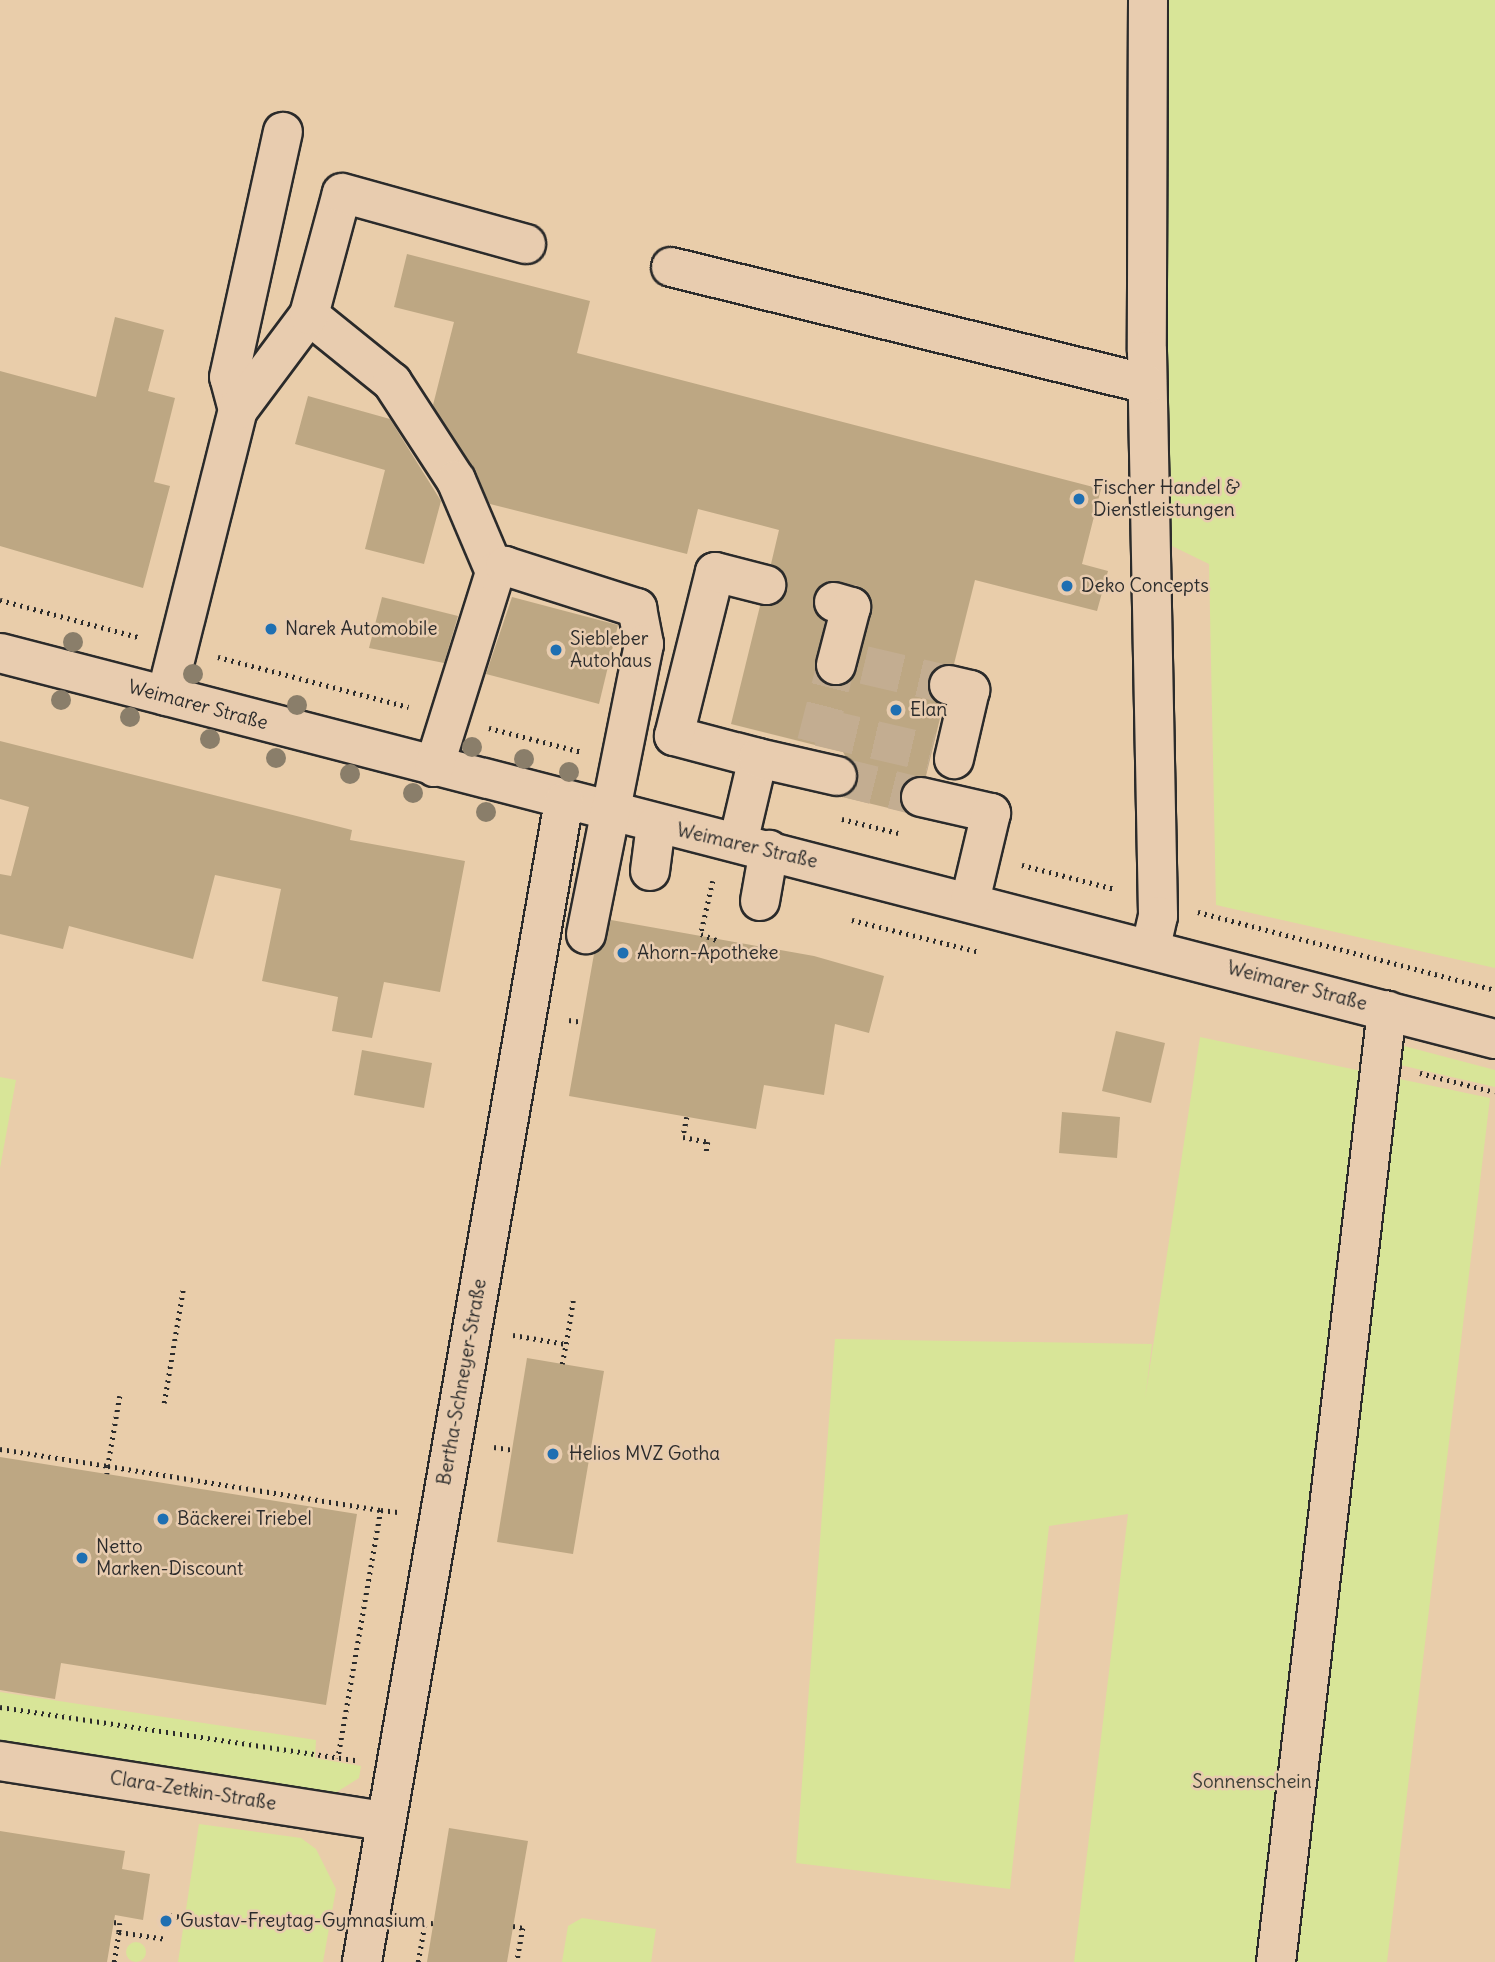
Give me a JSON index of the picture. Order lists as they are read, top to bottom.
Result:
{
  "streets": {
    "street": ["Weimarer Straße", "Bertha-Schneyer-Straße", "Clara-Zetkin-Straße"]
  },
  "crossings": [
    ["Weimarer Straße", "Bertha-Schneyer-Straße"],
    ["Bertha-Schneyer-Straße", "Clara-Zetkin-Straße"]
  ],
  "parks": ["Sonnenschein"],
  "places": [
    "Fischer Handel & Dienstleistungen",
    "Deko Concepts",
    "Narek Automobile",
    "Siebleber Autohaus",
    "Elan",
    "Ahorn-Apotheke",
    "Helios MVZ Gotha",
    "Bäckerei Triebel",
    "Netto Marken-Discount",
    "Gustav-Freytag-Gymnasium"
  ]
}
